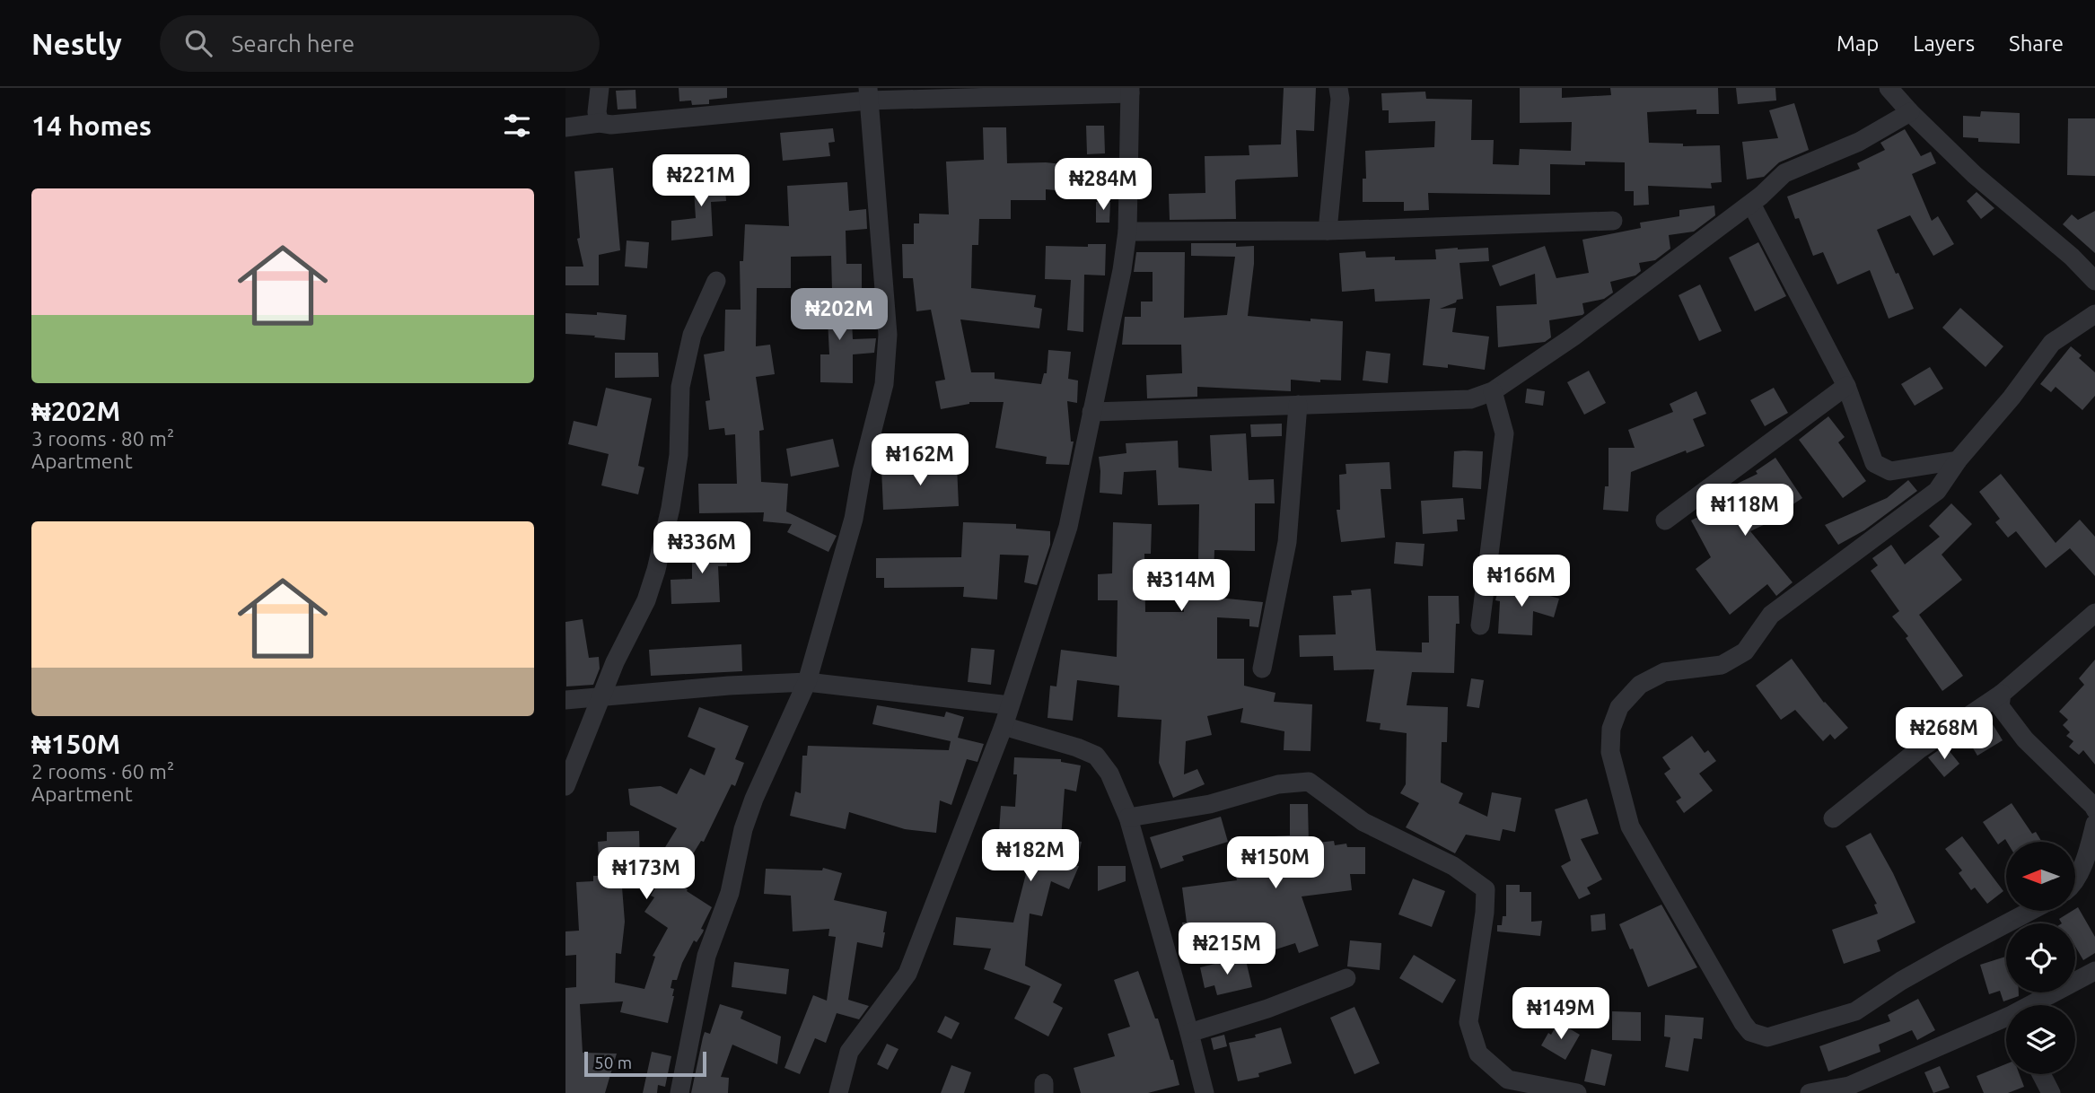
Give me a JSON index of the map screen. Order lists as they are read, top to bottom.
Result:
{
  "scale_bar": "50 m",
  "north": "left",
  "page": {
    "header": "Nestly",
    "search": "Search here",
    "nav": ["Map", "Layers", "Share"],
    "heading": "14 homes",
    "price": [
      "₦221M",
      "₦284M",
      "₦202M",
      "₦162M",
      "₦118M",
      "₦336M",
      "₦166M",
      "₦314M",
      "₦268M",
      "₦182M",
      "₦150M",
      "₦173M",
      "₦215M",
      "₦149M"
    ],
    "list": [
      {
        "name": "₦202M",
        "note": "3 rooms · 80 m² · Apartment"
      },
      {
        "name": "₦150M",
        "note": "2 rooms · 60 m² · Apartment"
      }
    ],
    "scale": "50 m"
  }
}
